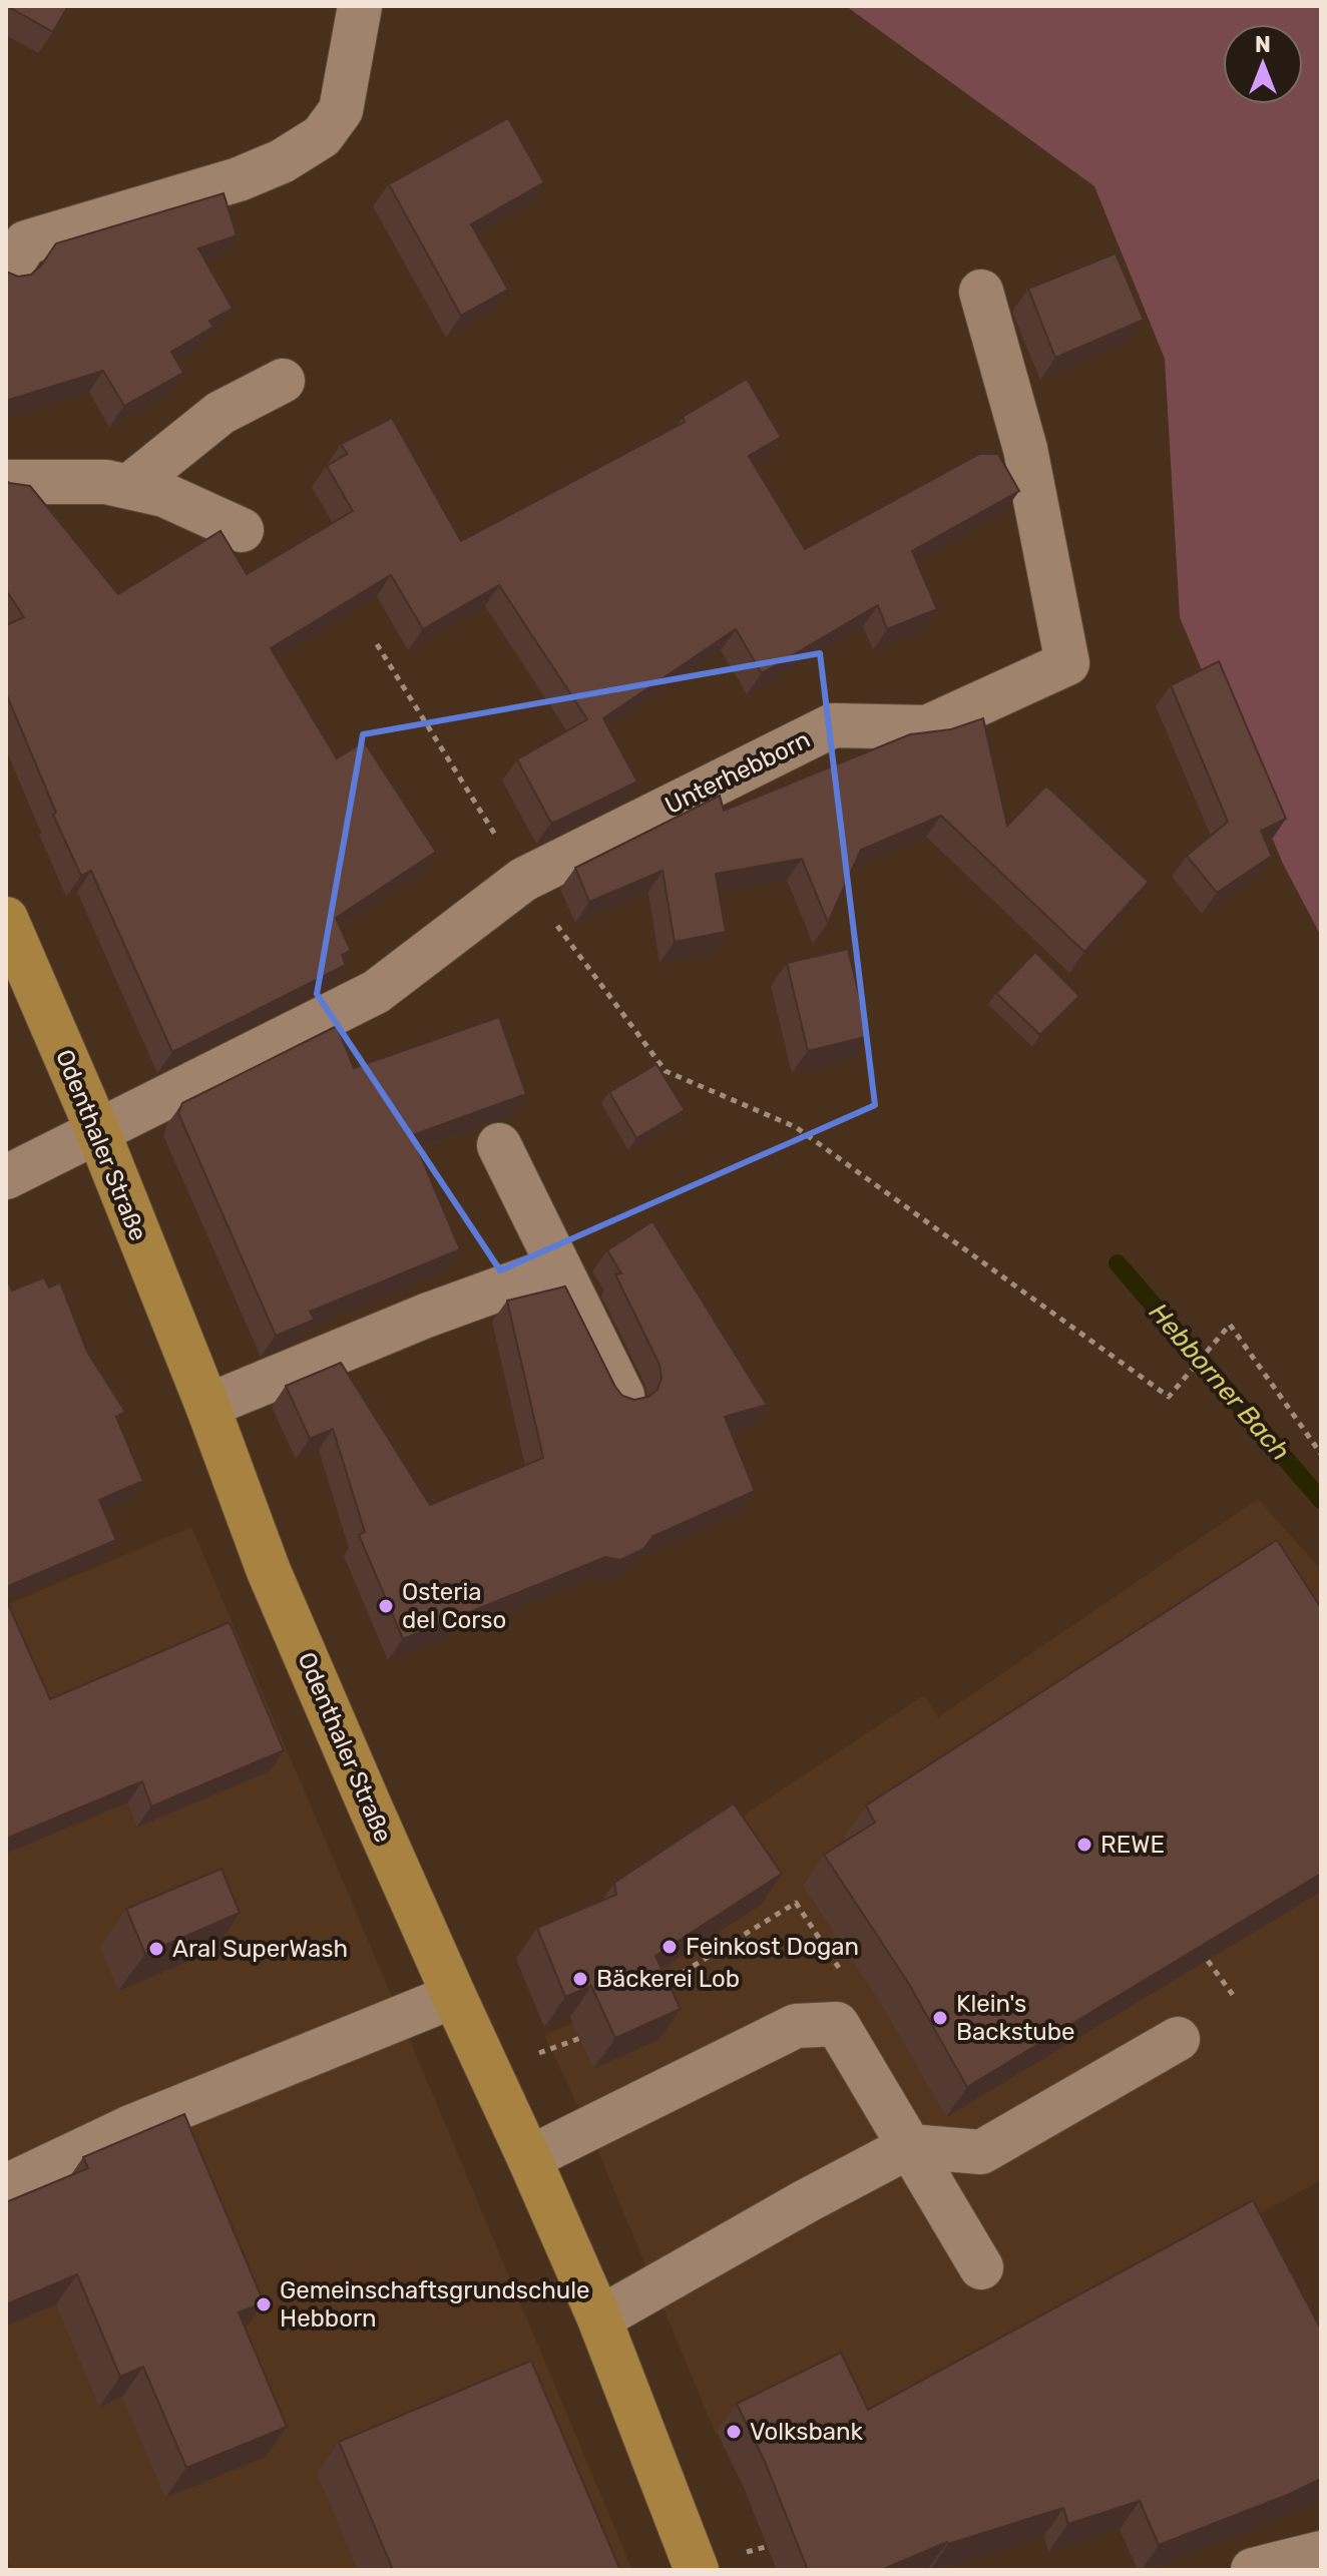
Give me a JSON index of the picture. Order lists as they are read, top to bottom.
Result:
{
  "streets": {
    "main road": ["Odenthaler Straße"],
    "street": ["Unterhebborn"]
  },
  "crossings": [
    ["Unterhebborn", "Odenthaler Straße"]
  ],
  "water": ["Hebborner Bach"],
  "places": [
    "Osteria del Corso",
    "REWE",
    "Feinkost Dogan",
    "Aral SuperWash",
    "Bäckerei Lob",
    "Klein's Backstube",
    "Gemeinschaftsgrundschule Hebborn",
    "Volksbank"
  ],
  "north": "top"
}
